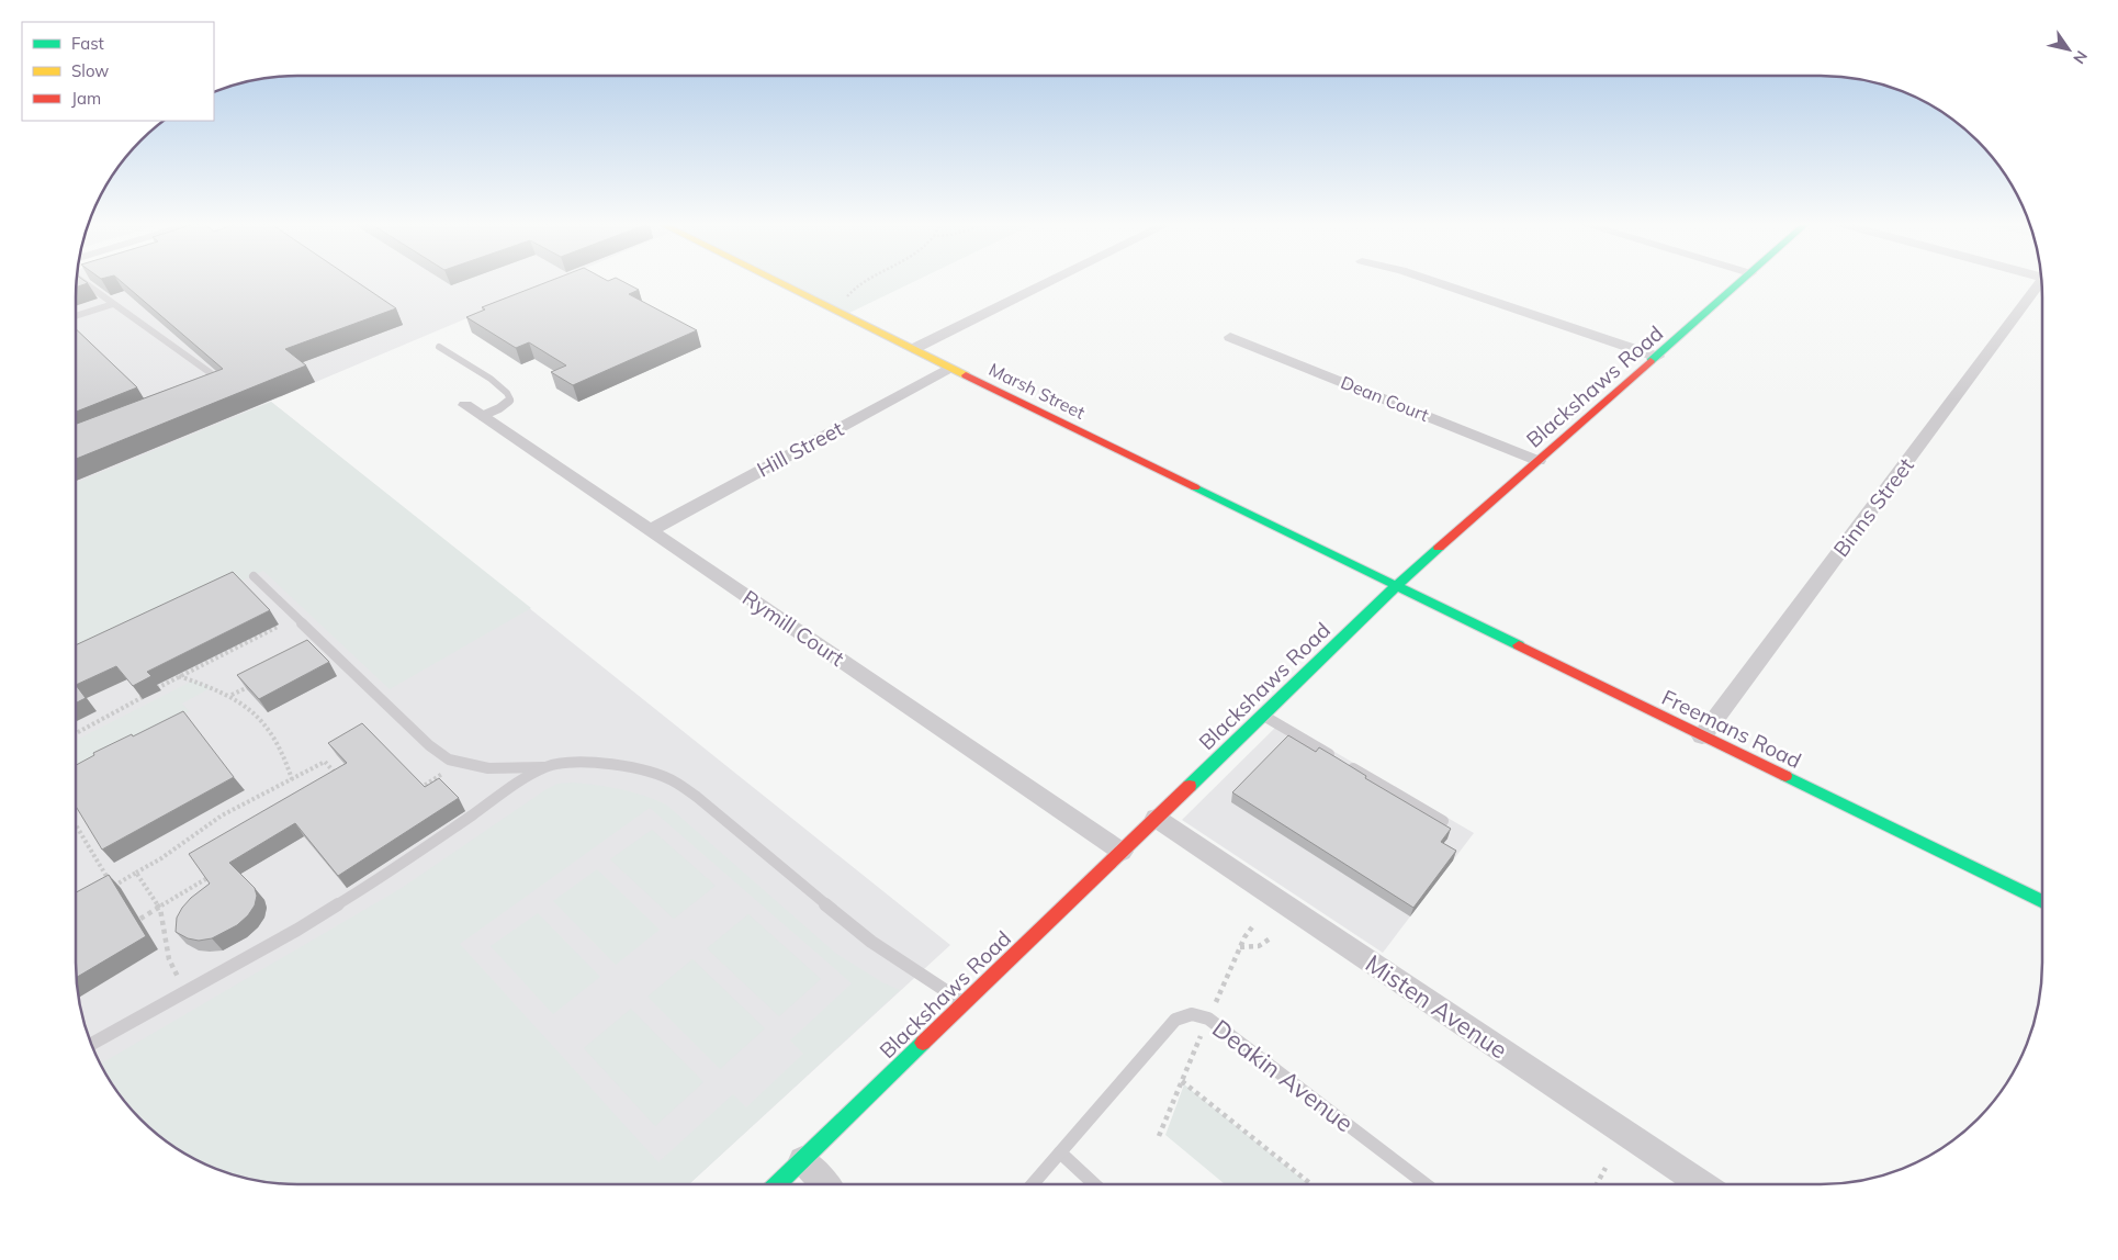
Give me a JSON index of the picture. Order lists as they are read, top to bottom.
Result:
{
  "streets": {
    "main road": ["Blackshaws Road", "Marsh Street", "Freemans Road"],
    "street": [
      "Dean Court",
      "Hill Street",
      "Binns Street",
      "Rymill Court",
      "Misten Avenue"
    ],
    "lane": ["Deakin Avenue"]
  },
  "crossings": [
    ["Blackshaws Road", "Marsh Street"],
    ["Blackshaws Road", "Dean Court"],
    ["Blackshaws Road", "Rymill Court"],
    ["Blackshaws Road", "Freemans Road"],
    ["Blackshaws Road", "Misten Avenue"],
    ["Marsh Street", "Hill Street"],
    ["Marsh Street", "Freemans Road"],
    ["Hill Street", "Rymill Court"],
    ["Binns Street", "Freemans Road"]
  ],
  "legend": ["Fast", "Slow", "Jam"],
  "north": "bottom right"
}
